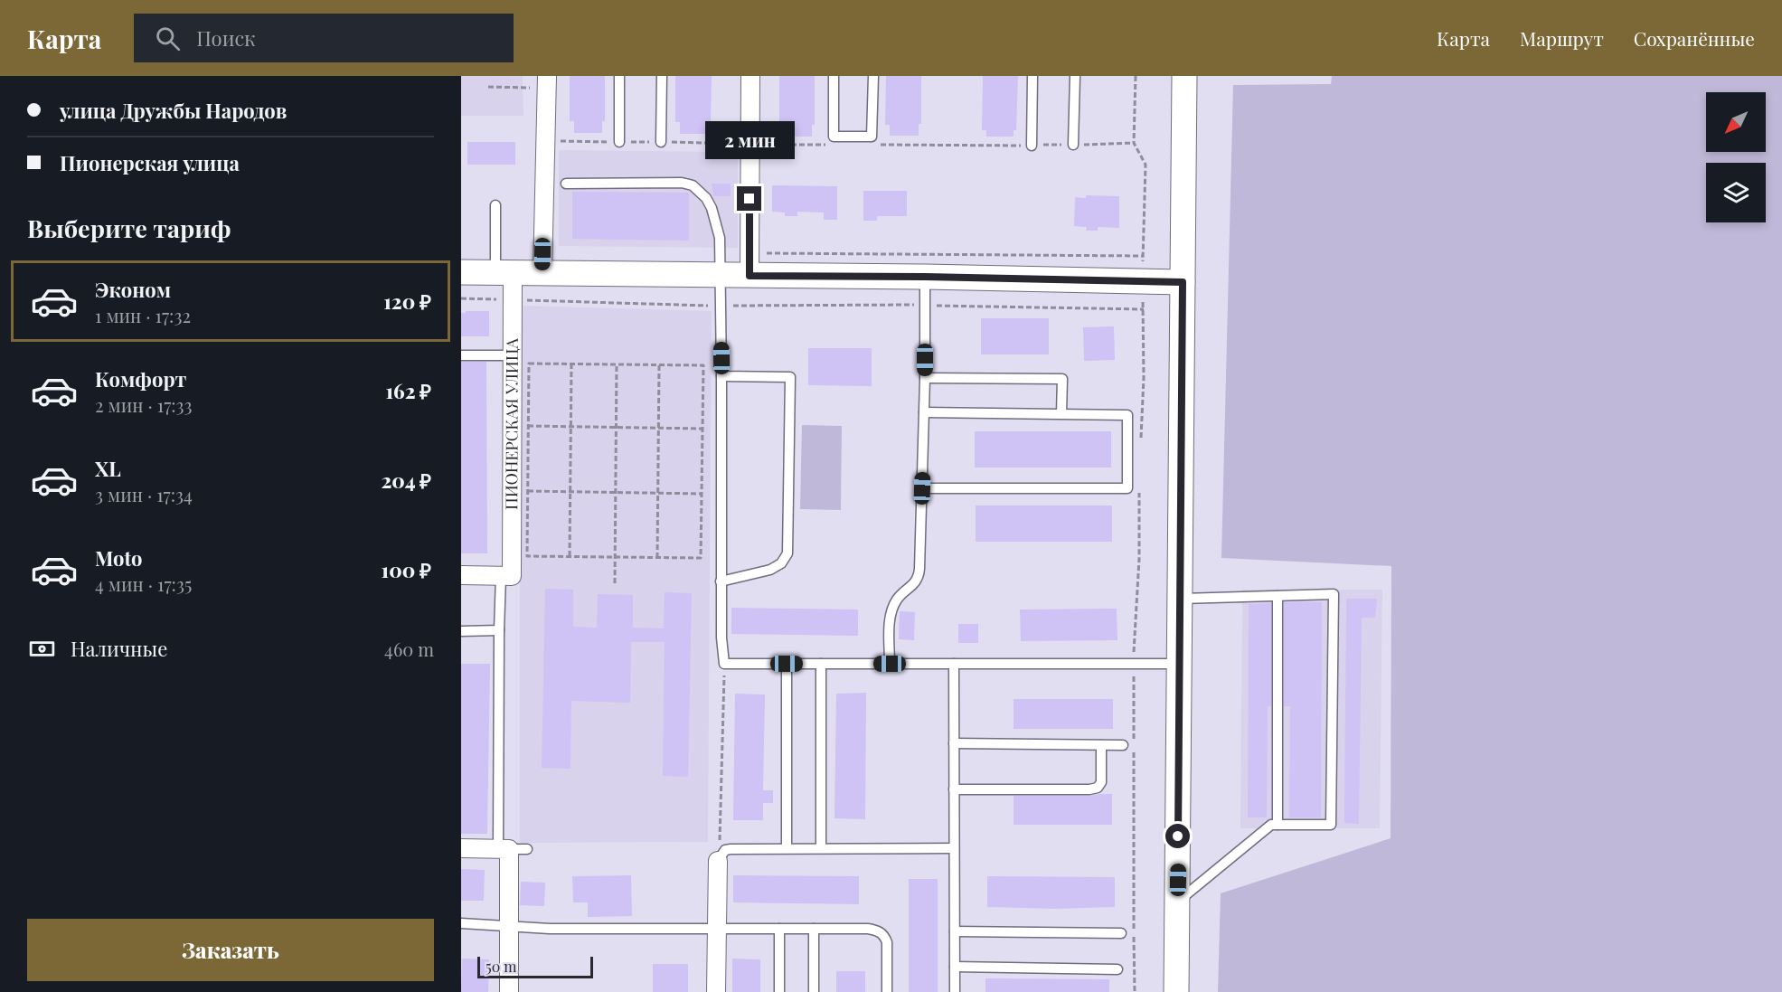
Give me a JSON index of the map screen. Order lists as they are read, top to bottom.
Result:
{
  "streets": {
    "street": ["ПИОНЕРСКАЯ УЛИЦА"]
  },
  "scale_bar": "50 m",
  "north": "bottom left",
  "page": {
    "header": "Карта",
    "search": "Поиск",
    "nav": ["Карта", "Маршрут", "Сохранённые"],
    "banner": ["улица Дружбы Народов", "Пионерская улица"],
    "bubble": "2 мин",
    "heading": "Выберите тариф",
    "list": [
      {
        "name": "Эконом",
        "note": "1 мин · 17:32",
        "value": "120 ₽"
      },
      {
        "name": "Комфорт",
        "note": "2 мин · 17:33",
        "value": "162 ₽"
      },
      {
        "name": "XL",
        "note": "3 мин · 17:34",
        "value": "204 ₽"
      },
      {
        "name": "Moto",
        "note": "4 мин · 17:35",
        "value": "100 ₽"
      }
    ],
    "pay": ["Наличные", "460 m"],
    "buttons": "Заказать",
    "scale": "50 m"
  }
}
